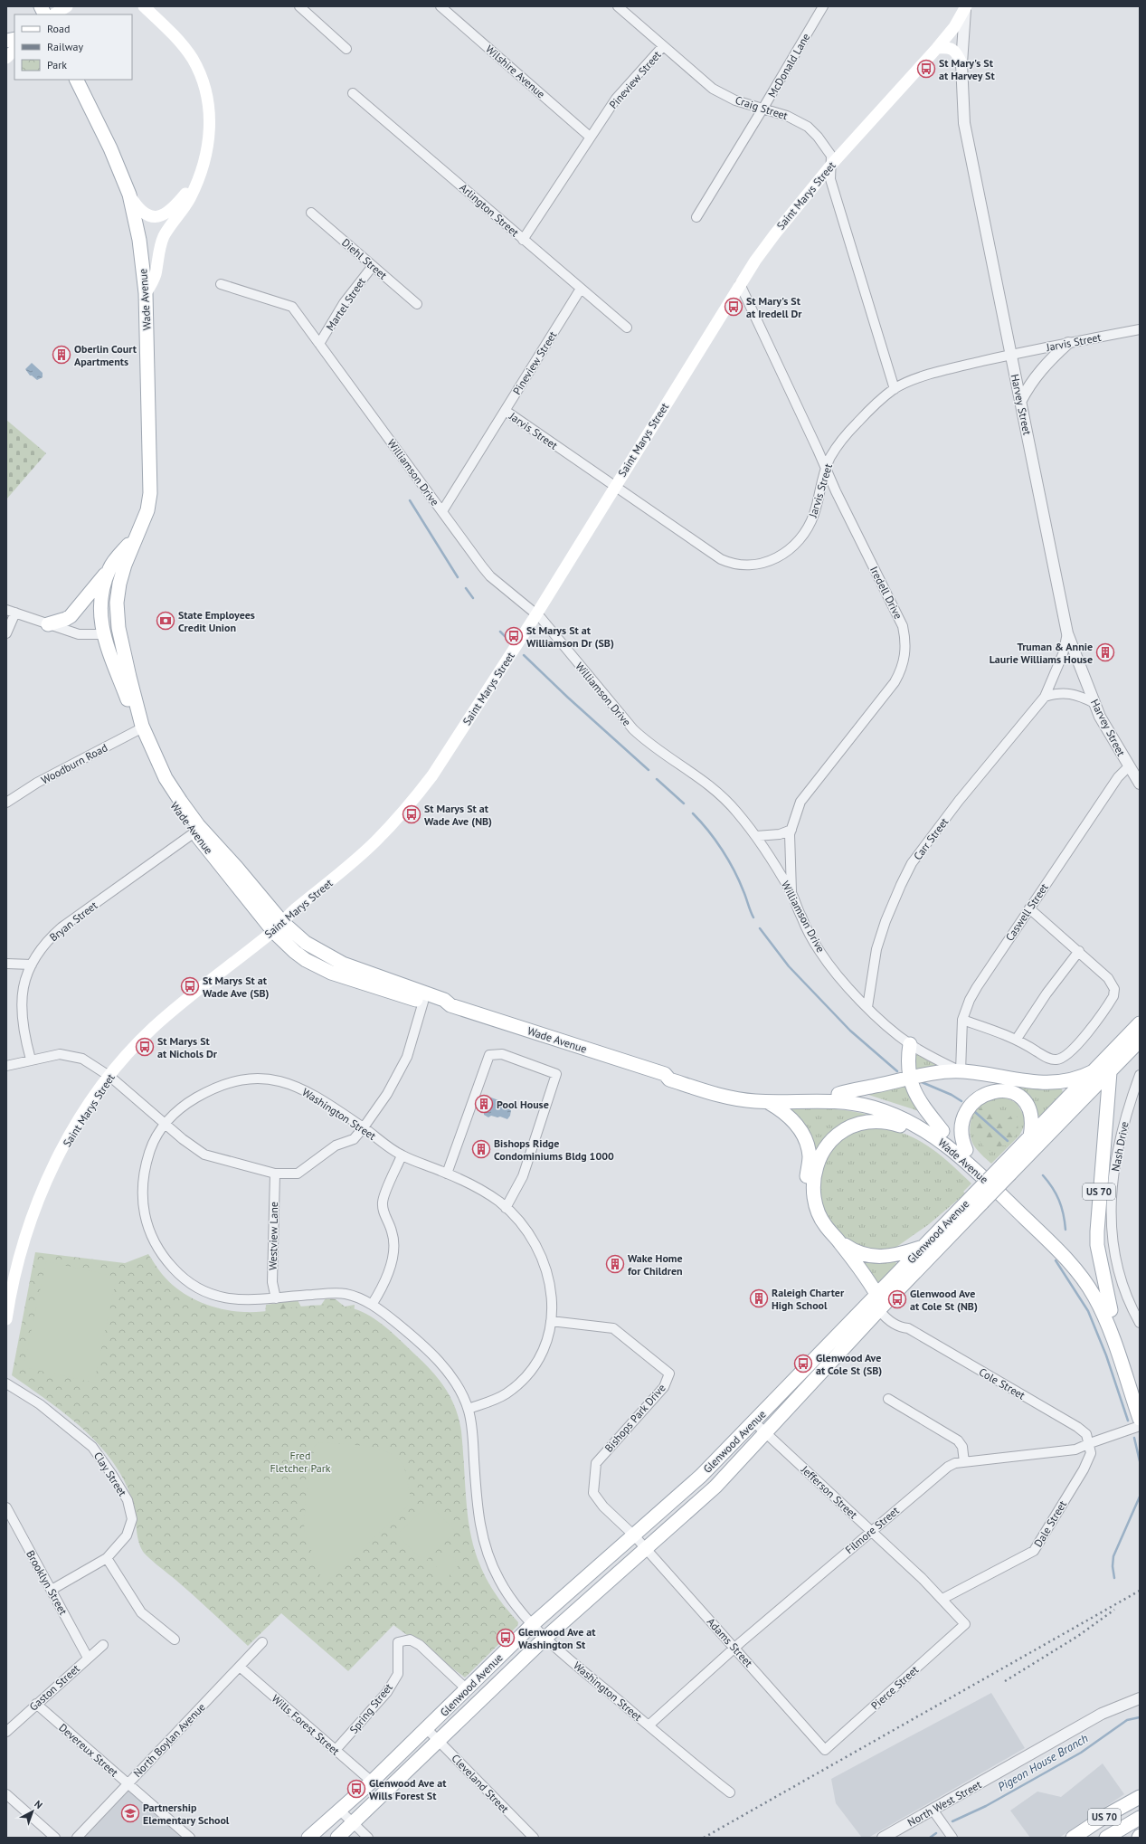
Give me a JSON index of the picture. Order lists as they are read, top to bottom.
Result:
{
  "streets": {
    "main road": [
      "Saint Marys Street",
      "Wade Avenue",
      "US 70",
      "Glenwood Avenue"
    ],
    "street": [
      "McDonald Lane",
      "Wilshire Avenue",
      "Pineview Street",
      "Craig Street",
      "Arlington Street",
      "Diehl Street",
      "Martel Street",
      "Jarvis Street",
      "Harvey Street",
      "Williamson Drive",
      "Iredell Drive",
      "Woodburn Road",
      "Carr Street",
      "Caswell Street",
      "Bryan Street",
      "Washington Street",
      "Nash Drive",
      "Westview Lane",
      "Cole Street",
      "Bishops Park Drive",
      "Clay Street",
      "Jefferson Street",
      "Dale Street",
      "Filmore Street",
      "Brooklyn Street",
      "Adams Street",
      "Gaston Street",
      "Pierce Street",
      "Spring Street",
      "Wills Forest Street",
      "North Boylan Avenue",
      "Devereux Street",
      "Cleveland Street",
      "North West Street"
    ]
  },
  "crossings": [
    ["McDonald Lane", "Craig Street"],
    ["Wilshire Avenue", "Pineview Street"],
    ["Pineview Street", "Craig Street"],
    ["Pineview Street", "Arlington Street"],
    ["Pineview Street", "Jarvis Street"],
    ["Pineview Street", "Williamson Drive"],
    ["Craig Street", "Saint Marys Street"],
    ["Craig Street", "Jarvis Street"],
    ["Saint Marys Street", "Wade Avenue"],
    ["Saint Marys Street", "Jarvis Street"],
    ["Saint Marys Street", "Harvey Street"],
    ["Saint Marys Street", "Williamson Drive"],
    ["Saint Marys Street", "Iredell Drive"],
    ["Diehl Street", "Martel Street"],
    ["Wade Avenue", "Woodburn Road"],
    ["Wade Avenue", "Bryan Street"],
    ["Wade Avenue", "US 70"],
    ["Martel Street", "Williamson Drive"],
    ["Jarvis Street", "Harvey Street"],
    ["Jarvis Street", "Iredell Drive"],
    ["Harvey Street", "Carr Street"],
    ["Harvey Street", "Caswell Street"],
    ["Williamson Drive", "Iredell Drive"],
    ["Williamson Drive", "Carr Street"],
    ["Williamson Drive", "Caswell Street"],
    ["Washington Street", "Glenwood Avenue"],
    ["Washington Street", "Westview Lane"],
    ["Washington Street", "Bishops Park Drive"],
    ["Washington Street", "Filmore Street"],
    ["US 70", "Glenwood Avenue"],
    ["Glenwood Avenue", "Cole Street"],
    ["Glenwood Avenue", "Bishops Park Drive"],
    ["Glenwood Avenue", "Jefferson Street"],
    ["Glenwood Avenue", "Adams Street"],
    ["Glenwood Avenue", "Spring Street"],
    ["Glenwood Avenue", "Wills Forest Street"],
    ["Glenwood Avenue", "Cleveland Street"],
    ["Cole Street", "Dale Street"],
    ["Cole Street", "Filmore Street"],
    ["Bishops Park Drive", "Adams Street"],
    ["Clay Street", "Brooklyn Street"],
    ["Jefferson Street", "Dale Street"],
    ["Jefferson Street", "Filmore Street"],
    ["Jefferson Street", "Pierce Street"],
    ["Dale Street", "Filmore Street"],
    ["Filmore Street", "Adams Street"],
    ["Brooklyn Street", "Gaston Street"],
    ["Adams Street", "Pierce Street"],
    ["Gaston Street", "Devereux Street"],
    ["Spring Street", "Wills Forest Street"],
    ["Wills Forest Street", "North Boylan Avenue"],
    ["North Boylan Avenue", "Devereux Street"]
  ],
  "water": ["Pigeon House Branch"],
  "parks": ["Fred Fletcher Park"],
  "places": {
    "bus stop": [
      "St Mary's St at Harvey St",
      "St Mary's St at Iredell Dr",
      "St Marys St at Williamson Dr (SB)",
      "St Marys St at Wade Ave (NB)",
      "St Marys St at Wade Ave (SB)",
      "St Marys St at Nichols Dr",
      "Glenwood Ave at Cole St (NB)",
      "Glenwood Ave at Cole St (SB)",
      "Glenwood Ave at Washington St",
      "Glenwood Ave at Wills Forest St"
    ],
    "building": [
      "Oberlin Court Apartments",
      "Truman & Annie Laurie Williams House",
      "Pool House",
      "Bishops Ridge Condominiums Bldg 1000",
      "Wake Home for Children",
      "Raleigh Charter High School"
    ],
    "bank": ["State Employees Credit Union"],
    "school or university": ["Partnership Elementary School"]
  },
  "legend": ["Road", "Railway", "Park"],
  "north": "top right"
}
